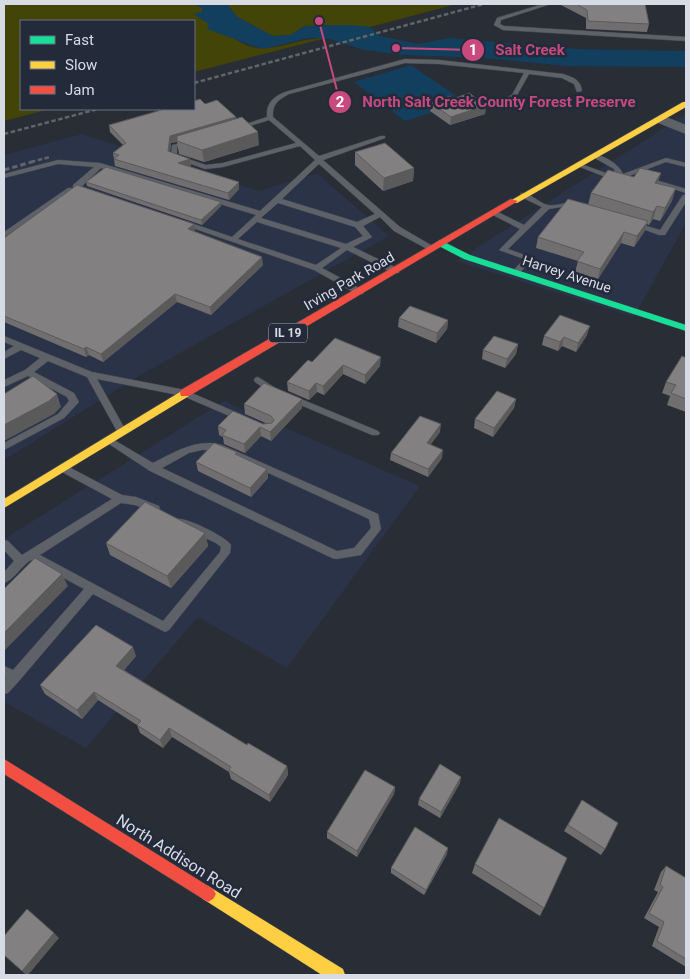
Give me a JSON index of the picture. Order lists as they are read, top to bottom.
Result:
{
  "streets": {
    "main road": [
      "Harvey Avenue",
      "Irving Park Road",
      "IL 19",
      "North Addison Road"
    ]
  },
  "crossings": [
    ["Harvey Avenue", "Irving Park Road"]
  ],
  "places": ["North Salt Creek County Forest Preserve", "Salt Creek"],
  "legend": ["Fast", "Slow", "Jam"]
}
